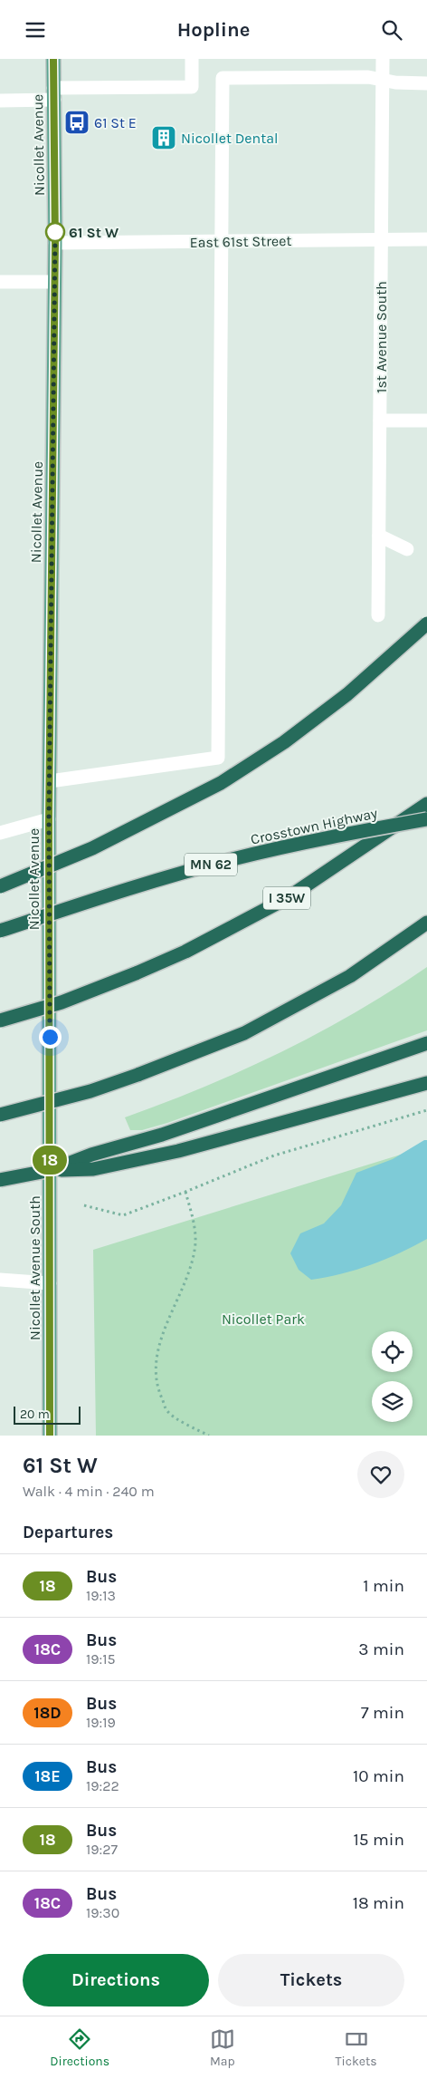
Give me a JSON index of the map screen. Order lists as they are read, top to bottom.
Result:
{
  "streets": {
    "highway": ["Crosstown Highway", "MN 62", "I 35W"],
    "main road": ["Nicollet Avenue", "Nicollet Avenue South"],
    "street": ["East 61st Street", "1st Avenue South"]
  },
  "crossings": [
    ["Nicollet Avenue", "East 61st Street"],
    ["Nicollet Avenue", "Nicollet Avenue South"],
    ["East 61st Street", "1st Avenue South"]
  ],
  "parks": ["Nicollet Park"],
  "places": {
    "bus stop": ["61 St E"],
    "building": ["Nicollet Dental"],
    "other": ["61 St W"]
  },
  "lines": ["bus line 18"],
  "scale_bar": "20 m",
  "page": {
    "header": "Hopline",
    "on_map": "18",
    "scale": "20 m",
    "heading": [
      ["61 St W", "Walk · 4 min · 240 m"],
      "Departures"
    ],
    "list": [
      {
        "mark": "18",
        "name": "Bus",
        "note": "19:13",
        "value": "1 min"
      },
      {
        "mark": "18C",
        "name": "Bus",
        "note": "19:15",
        "value": "3 min"
      },
      {
        "mark": "18D",
        "name": "Bus",
        "note": "19:19",
        "value": "7 min"
      },
      {
        "mark": "18E",
        "name": "Bus",
        "note": "19:22",
        "value": "10 min"
      },
      {
        "mark": "18",
        "name": "Bus",
        "note": "19:27",
        "value": "15 min"
      },
      {
        "mark": "18C",
        "name": "Bus",
        "note": "19:30",
        "value": "18 min"
      }
    ],
    "buttons": ["Directions", "Tickets"],
    "tabs": ["Directions", "Map", "Tickets"]
  }
}
